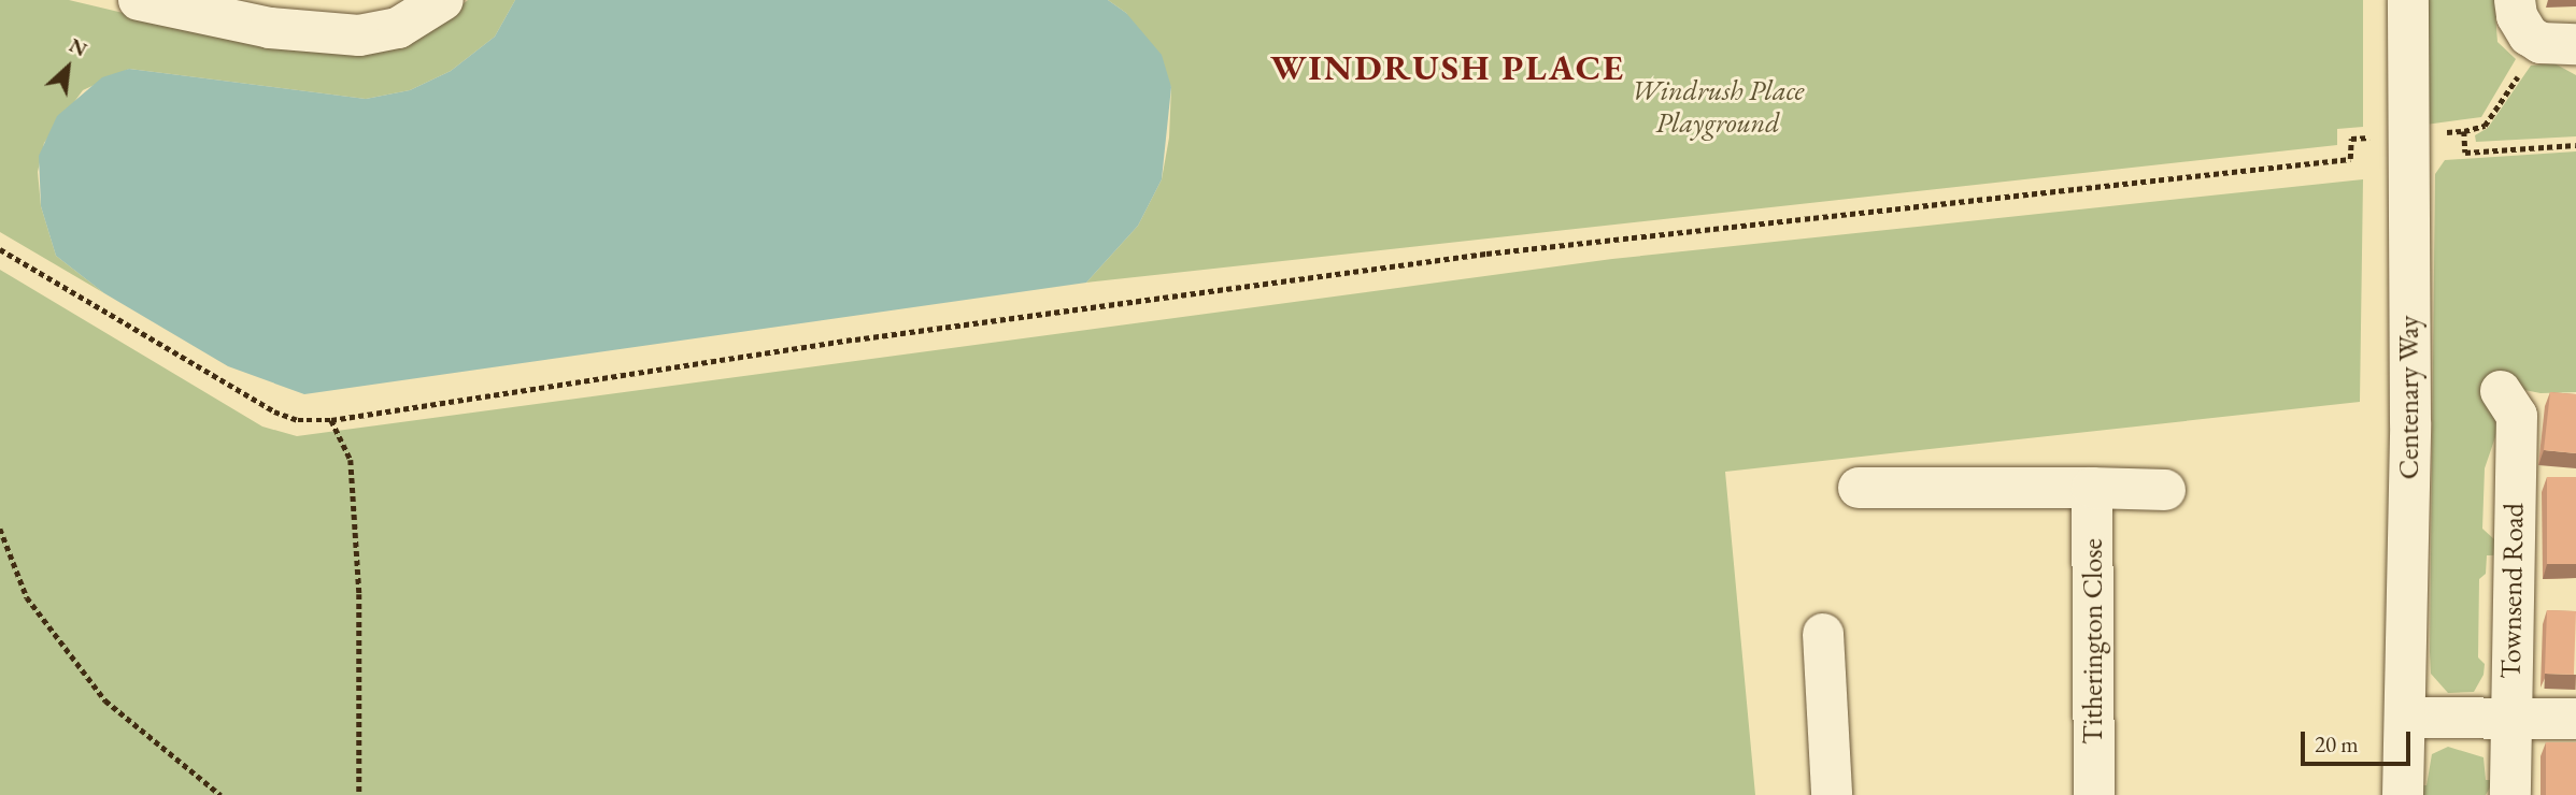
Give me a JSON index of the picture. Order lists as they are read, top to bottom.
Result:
{
  "streets": {
    "street": ["Centenary Way", "Townsend Road", "Titherington Close"]
  },
  "districts": ["WINDRUSH PLACE"],
  "parks": ["Windrush Place Playground"],
  "scale_bar": "20 m",
  "north": "top right"
}
